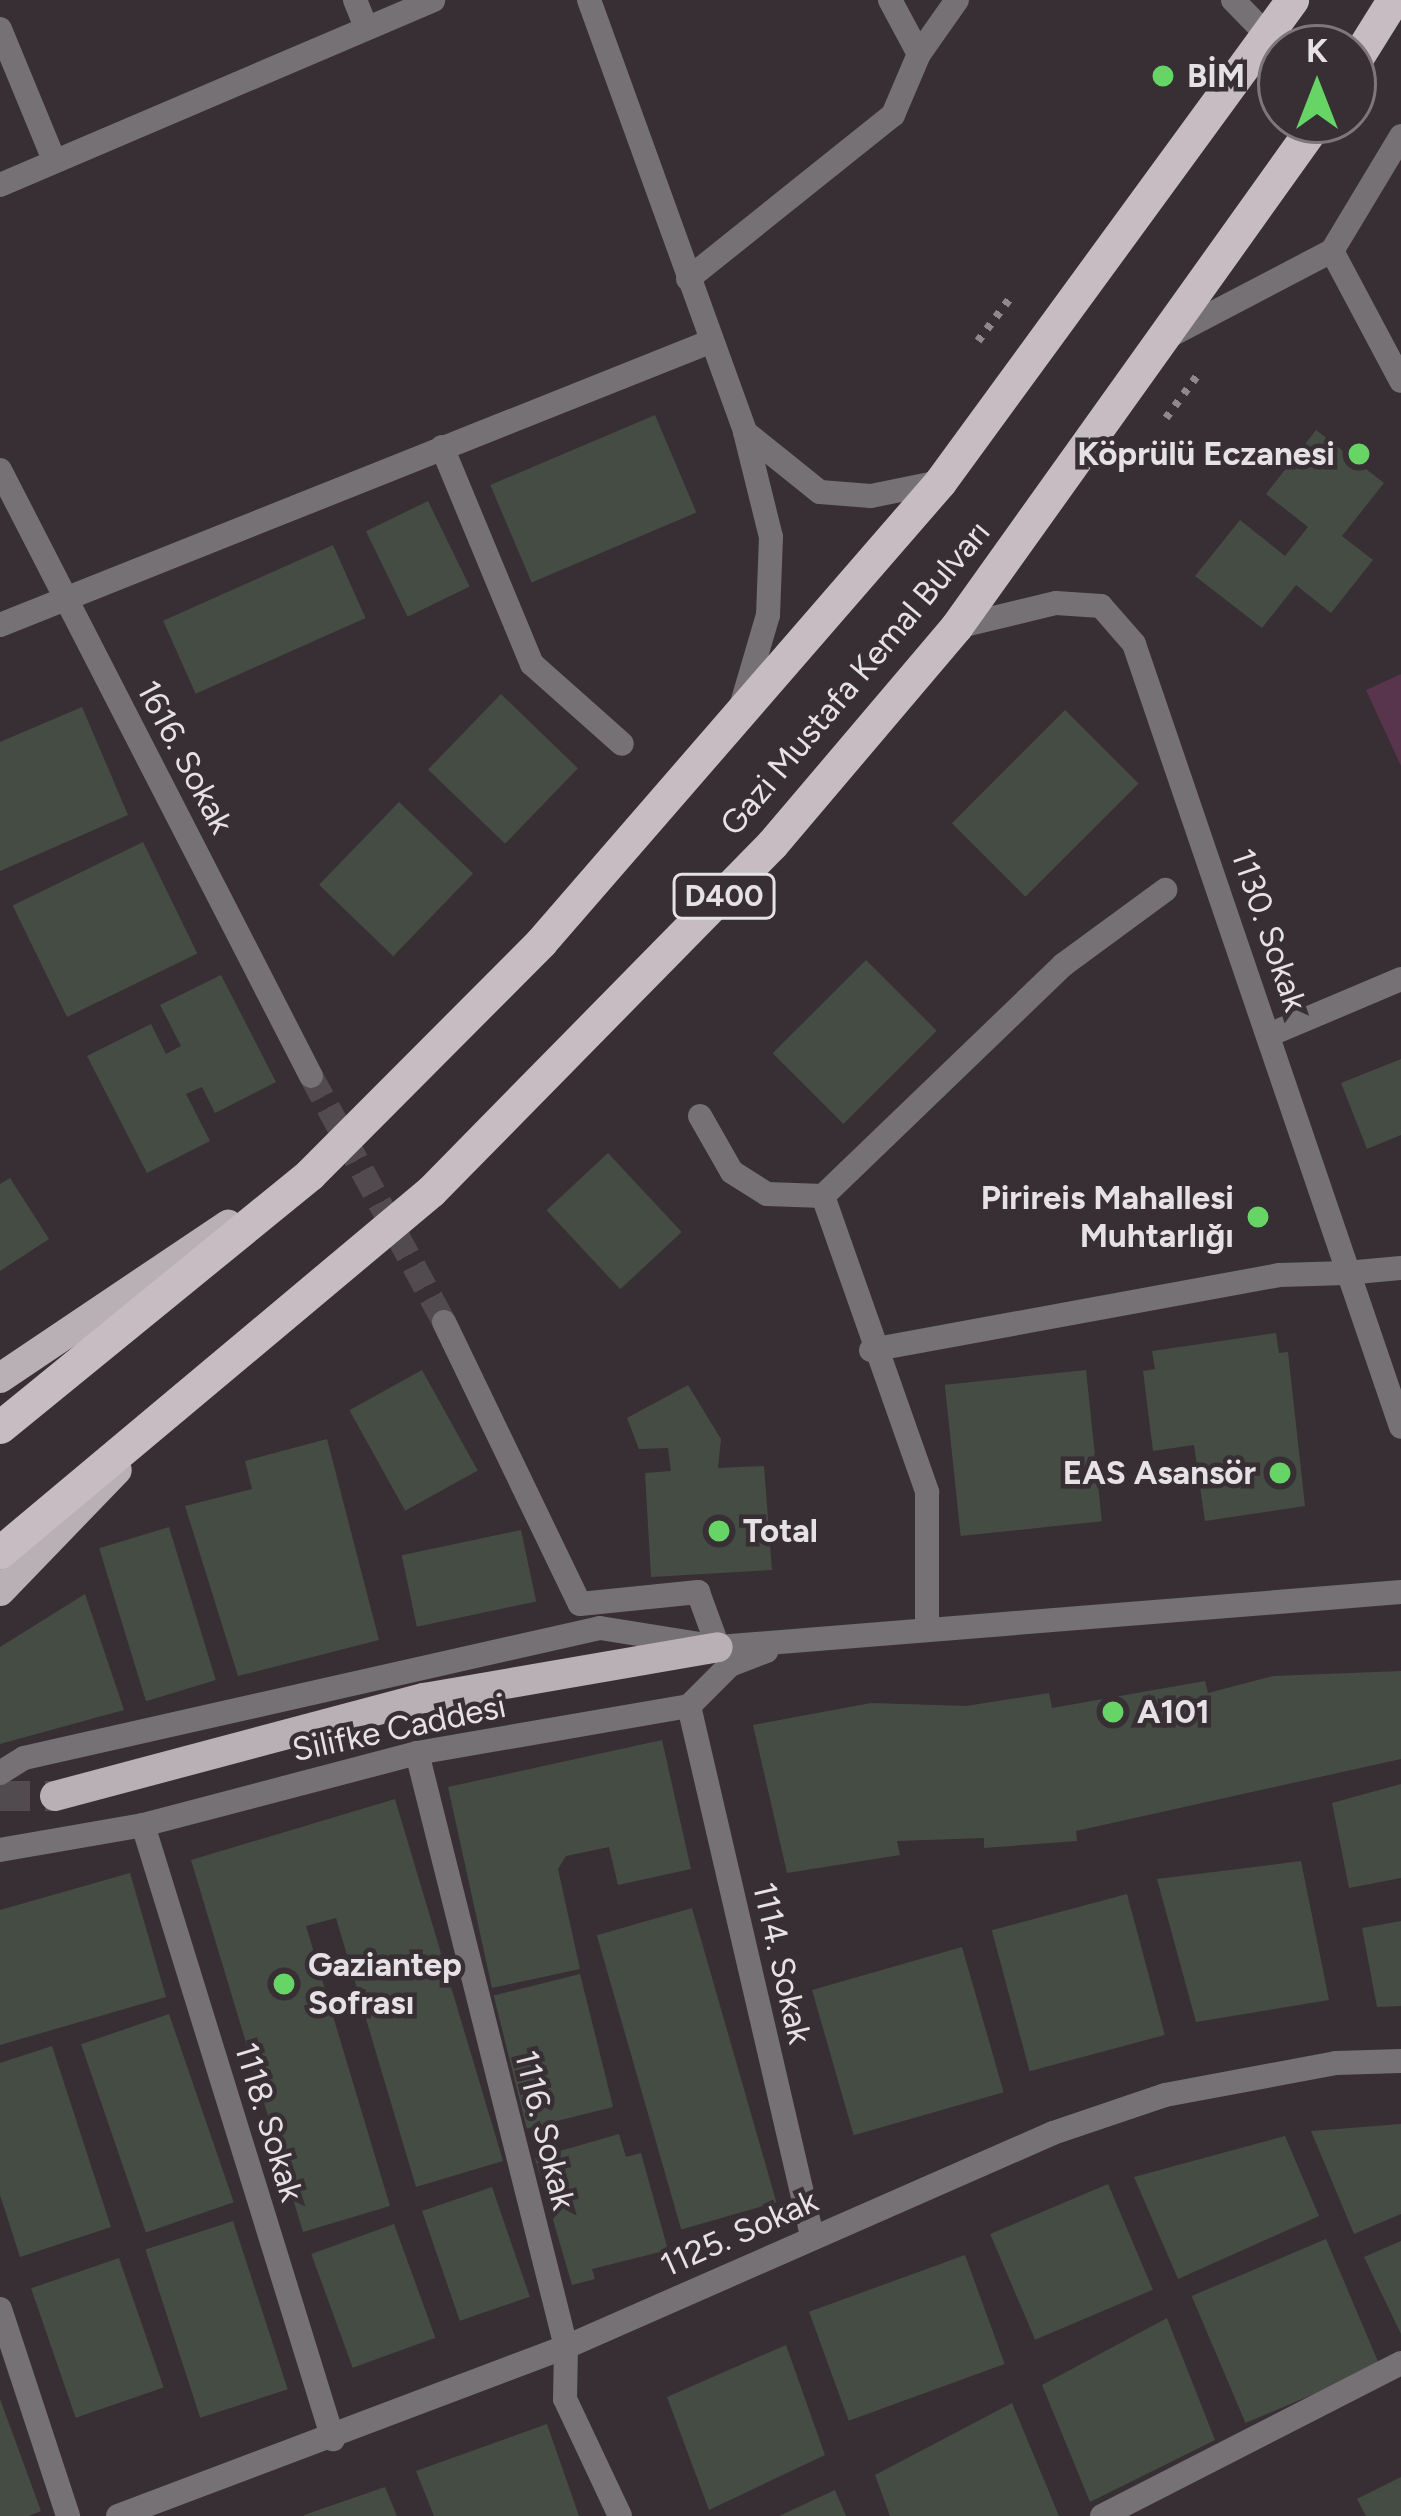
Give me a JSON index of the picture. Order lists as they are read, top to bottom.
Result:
{
  "streets": {
    "highway": ["Gazi Mustafa Kemal Bulvarı", "D400"],
    "street": [
      "1616. Sokak",
      "1130. Sokak",
      "Silifke Caddesi",
      "1114. Sokak",
      "1118. Sokak",
      "1116. Sokak",
      "1125. Sokak"
    ]
  },
  "crossings": [
    ["Gazi Mustafa Kemal Bulvarı", "1130. Sokak"],
    ["Silifke Caddesi", "1114. Sokak"],
    ["Silifke Caddesi", "1118. Sokak"],
    ["Silifke Caddesi", "1116. Sokak"],
    ["1114. Sokak", "1125. Sokak"],
    ["1118. Sokak", "1125. Sokak"],
    ["1116. Sokak", "1125. Sokak"]
  ],
  "places": [
    "BİM",
    "Köprülü Eczanesi",
    "Pirireis Mahallesi Muhtarlığı",
    "EAS Asansör",
    "Total",
    "A101",
    "Gaziantep Sofrası"
  ],
  "north": "top"
}
